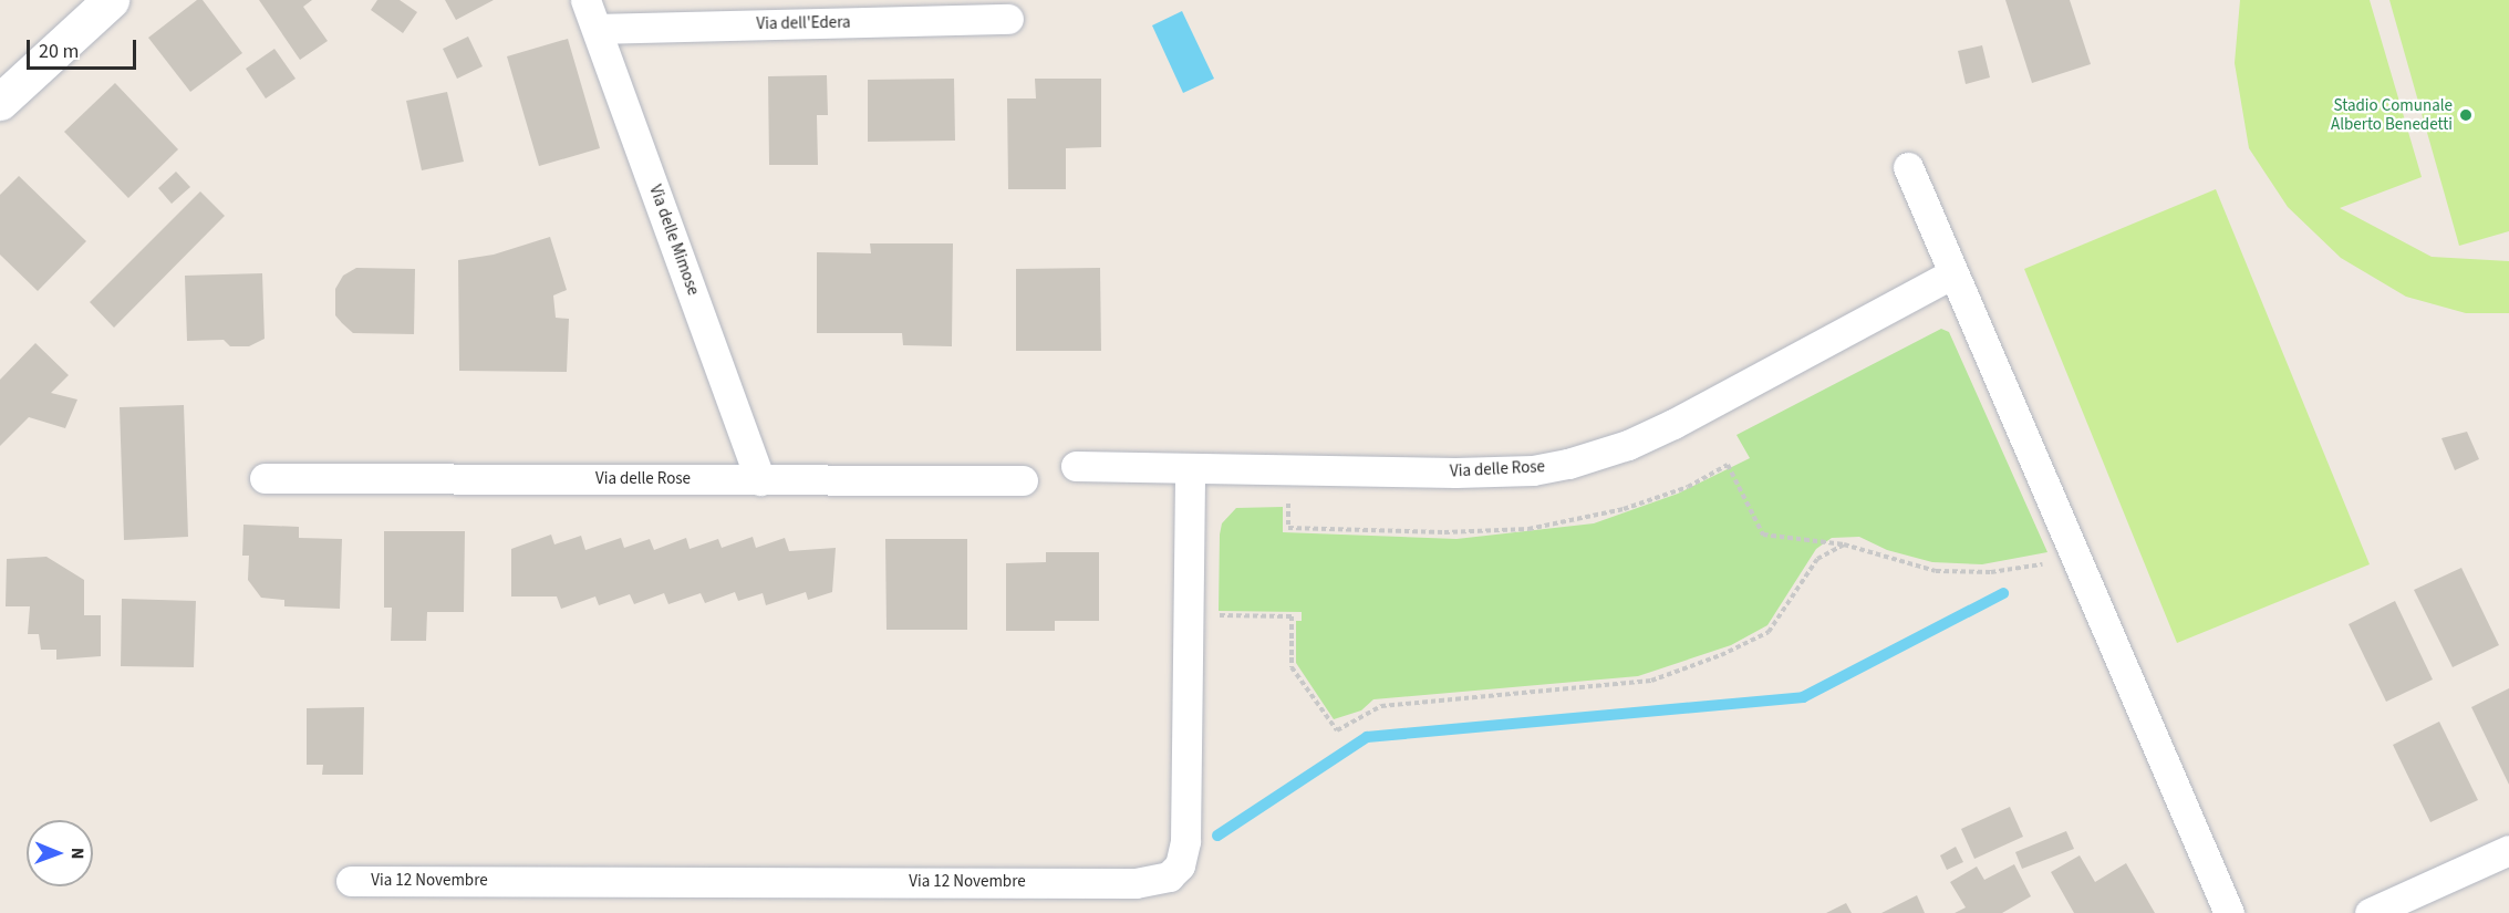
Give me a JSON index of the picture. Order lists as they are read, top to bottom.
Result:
{
  "streets": {
    "street": [
      "Via dell'Edera",
      "Via delle Mimose",
      "Via delle Rose",
      "Via 12 Novembre"
    ]
  },
  "crossings": [
    ["Via dell'Edera", "Via delle Mimose"],
    ["Via delle Mimose", "Via delle Rose"],
    ["Via delle Rose", "Via 12 Novembre"]
  ],
  "places": ["Stadio Comunale Alberto Benedetti"],
  "scale_bar": "20 m",
  "north": "right"
}
